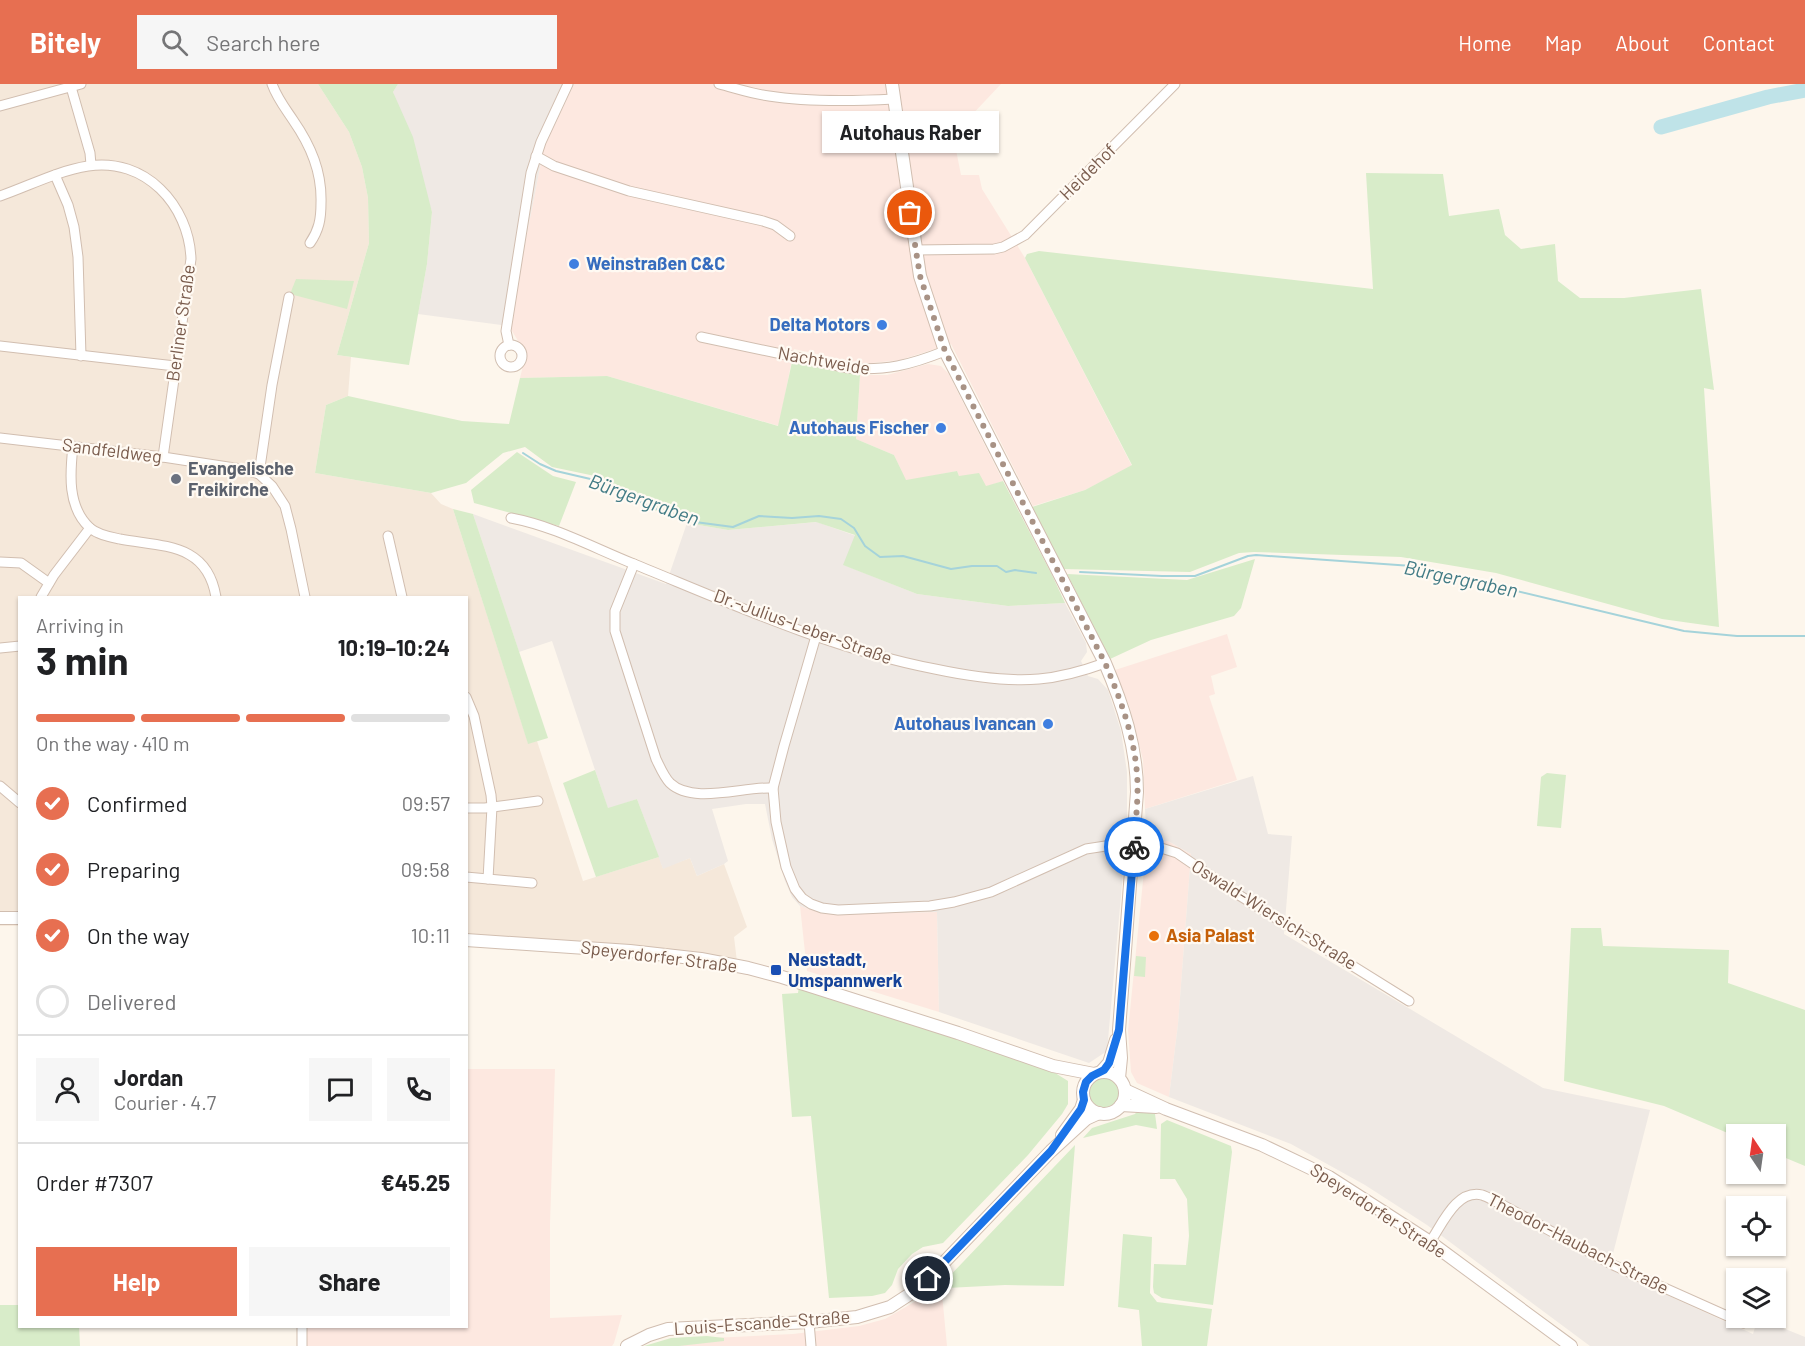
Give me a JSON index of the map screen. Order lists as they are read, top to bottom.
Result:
{
  "streets": {
    "street": [
      "Heidehof",
      "Berliner Straße",
      "Nachtweide",
      "Sandfeldweg",
      "Dr.-Julius-Leber-Straße",
      "Oswald-Wiersich-Straße",
      "Speyerdorfer Straße",
      "Theodor-Haubach-Straße",
      "Louis-Escande-Straße"
    ]
  },
  "crossings": [
    ["Berliner Straße", "Sandfeldweg"],
    ["Dr.-Julius-Leber-Straße", "Oswald-Wiersich-Straße"],
    ["Speyerdorfer Straße", "Theodor-Haubach-Straße"],
    ["Speyerdorfer Straße", "Louis-Escande-Straße"]
  ],
  "water": ["Bürgergraben"],
  "places": {
    "other": [
      "Autohaus Raber",
      "Weinstraßen C&C",
      "Delta Motors",
      "Autohaus Fischer",
      "Evangelische Freikirche",
      "Autohaus Ivancan",
      "Asia Palast"
    ],
    "transit": ["Neustadt, Umspannwerk"]
  },
  "north": "top",
  "page": {
    "header": "Bitely",
    "search": "Search here",
    "nav": [
      "Home",
      "Map",
      "About",
      "Contact"
    ],
    "bubble": "Autohaus Raber",
    "heading": ["3 min", "Arriving in", "10:19–10:24"],
    "panel": [
      "Jordan",
      "Courier · 4.7",
      "Order #7307",
      "€45.25"
    ],
    "bar": "On the way · 410 m",
    "list": [
      ["Confirmed", "09:57"],
      ["Preparing", "09:58"],
      ["On the way", "10:11"],
      "Delivered"
    ],
    "buttons": ["Help", "Share"]
  }
}
